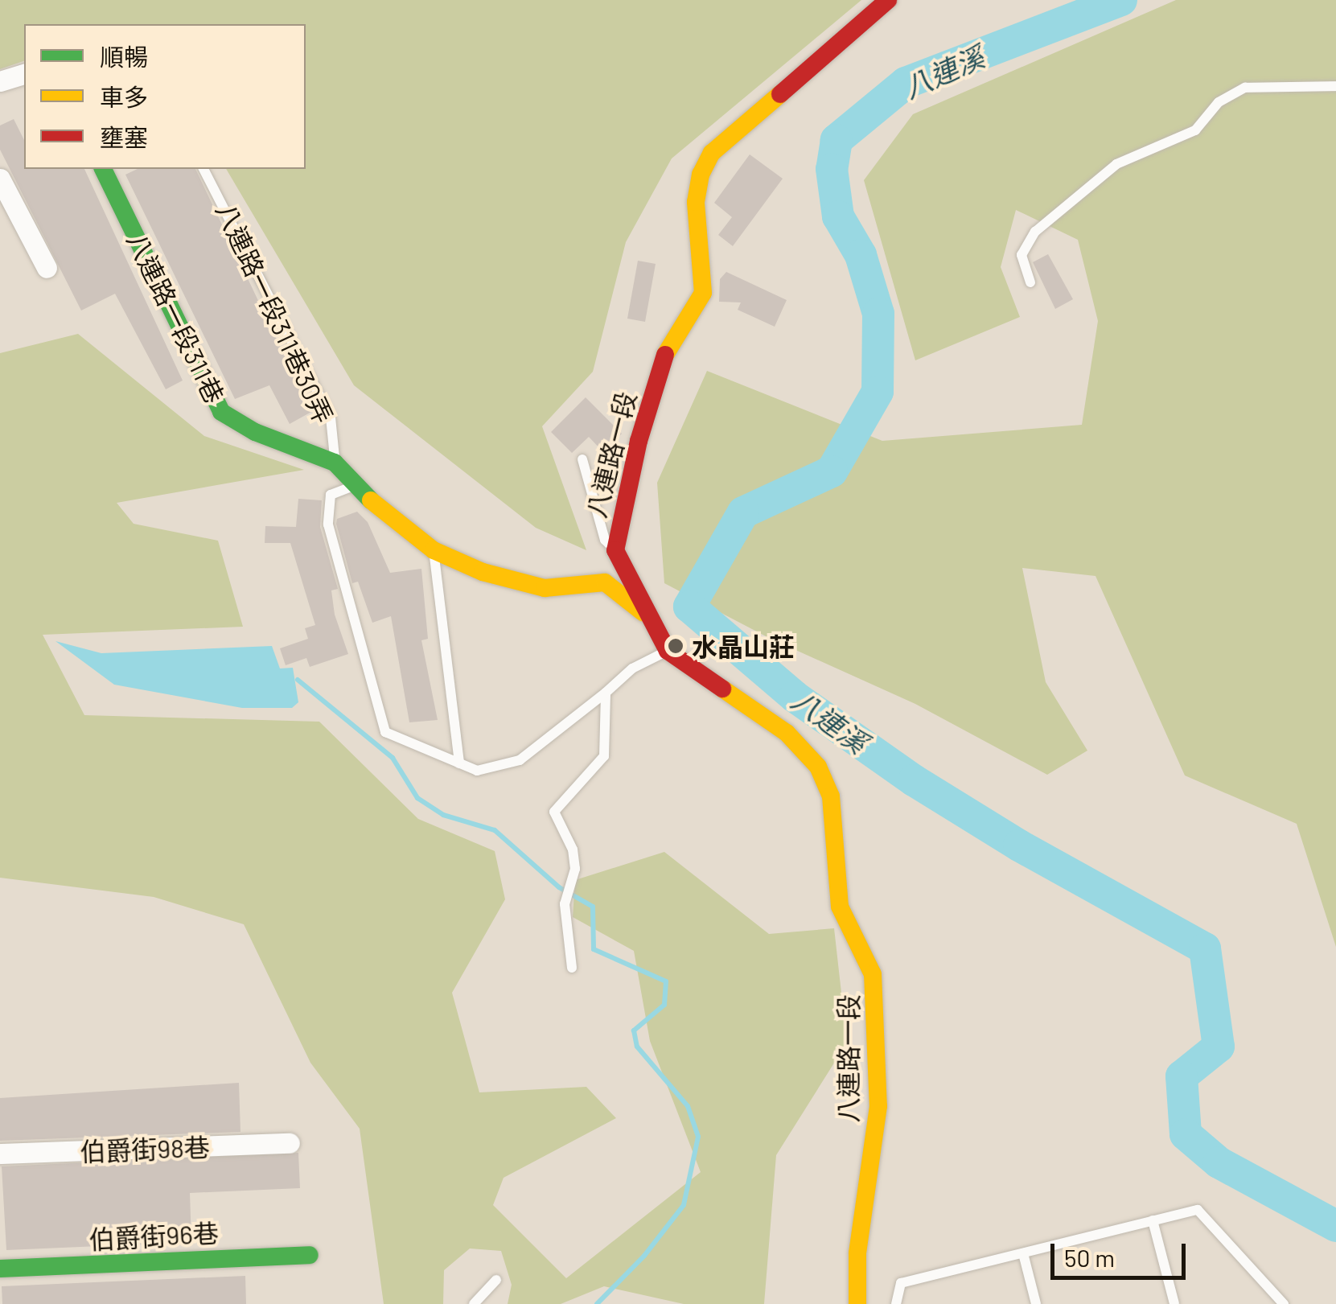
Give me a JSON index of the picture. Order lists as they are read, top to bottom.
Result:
{
  "streets": {
    "street": [
      "八連路一段311巷",
      "八連路一段",
      "伯爵街98巷",
      "伯爵街96巷"
    ],
    "lane": ["八連路一段311巷30弄"]
  },
  "crossings": [
    ["八連路一段311巷30弄", "八連路一段311巷"],
    ["八連路一段311巷", "八連路一段"]
  ],
  "water": ["八連溪"],
  "places": ["水晶山莊"],
  "legend": ["順暢", "車多", "壅塞"],
  "scale_bar": "50 m"
}
